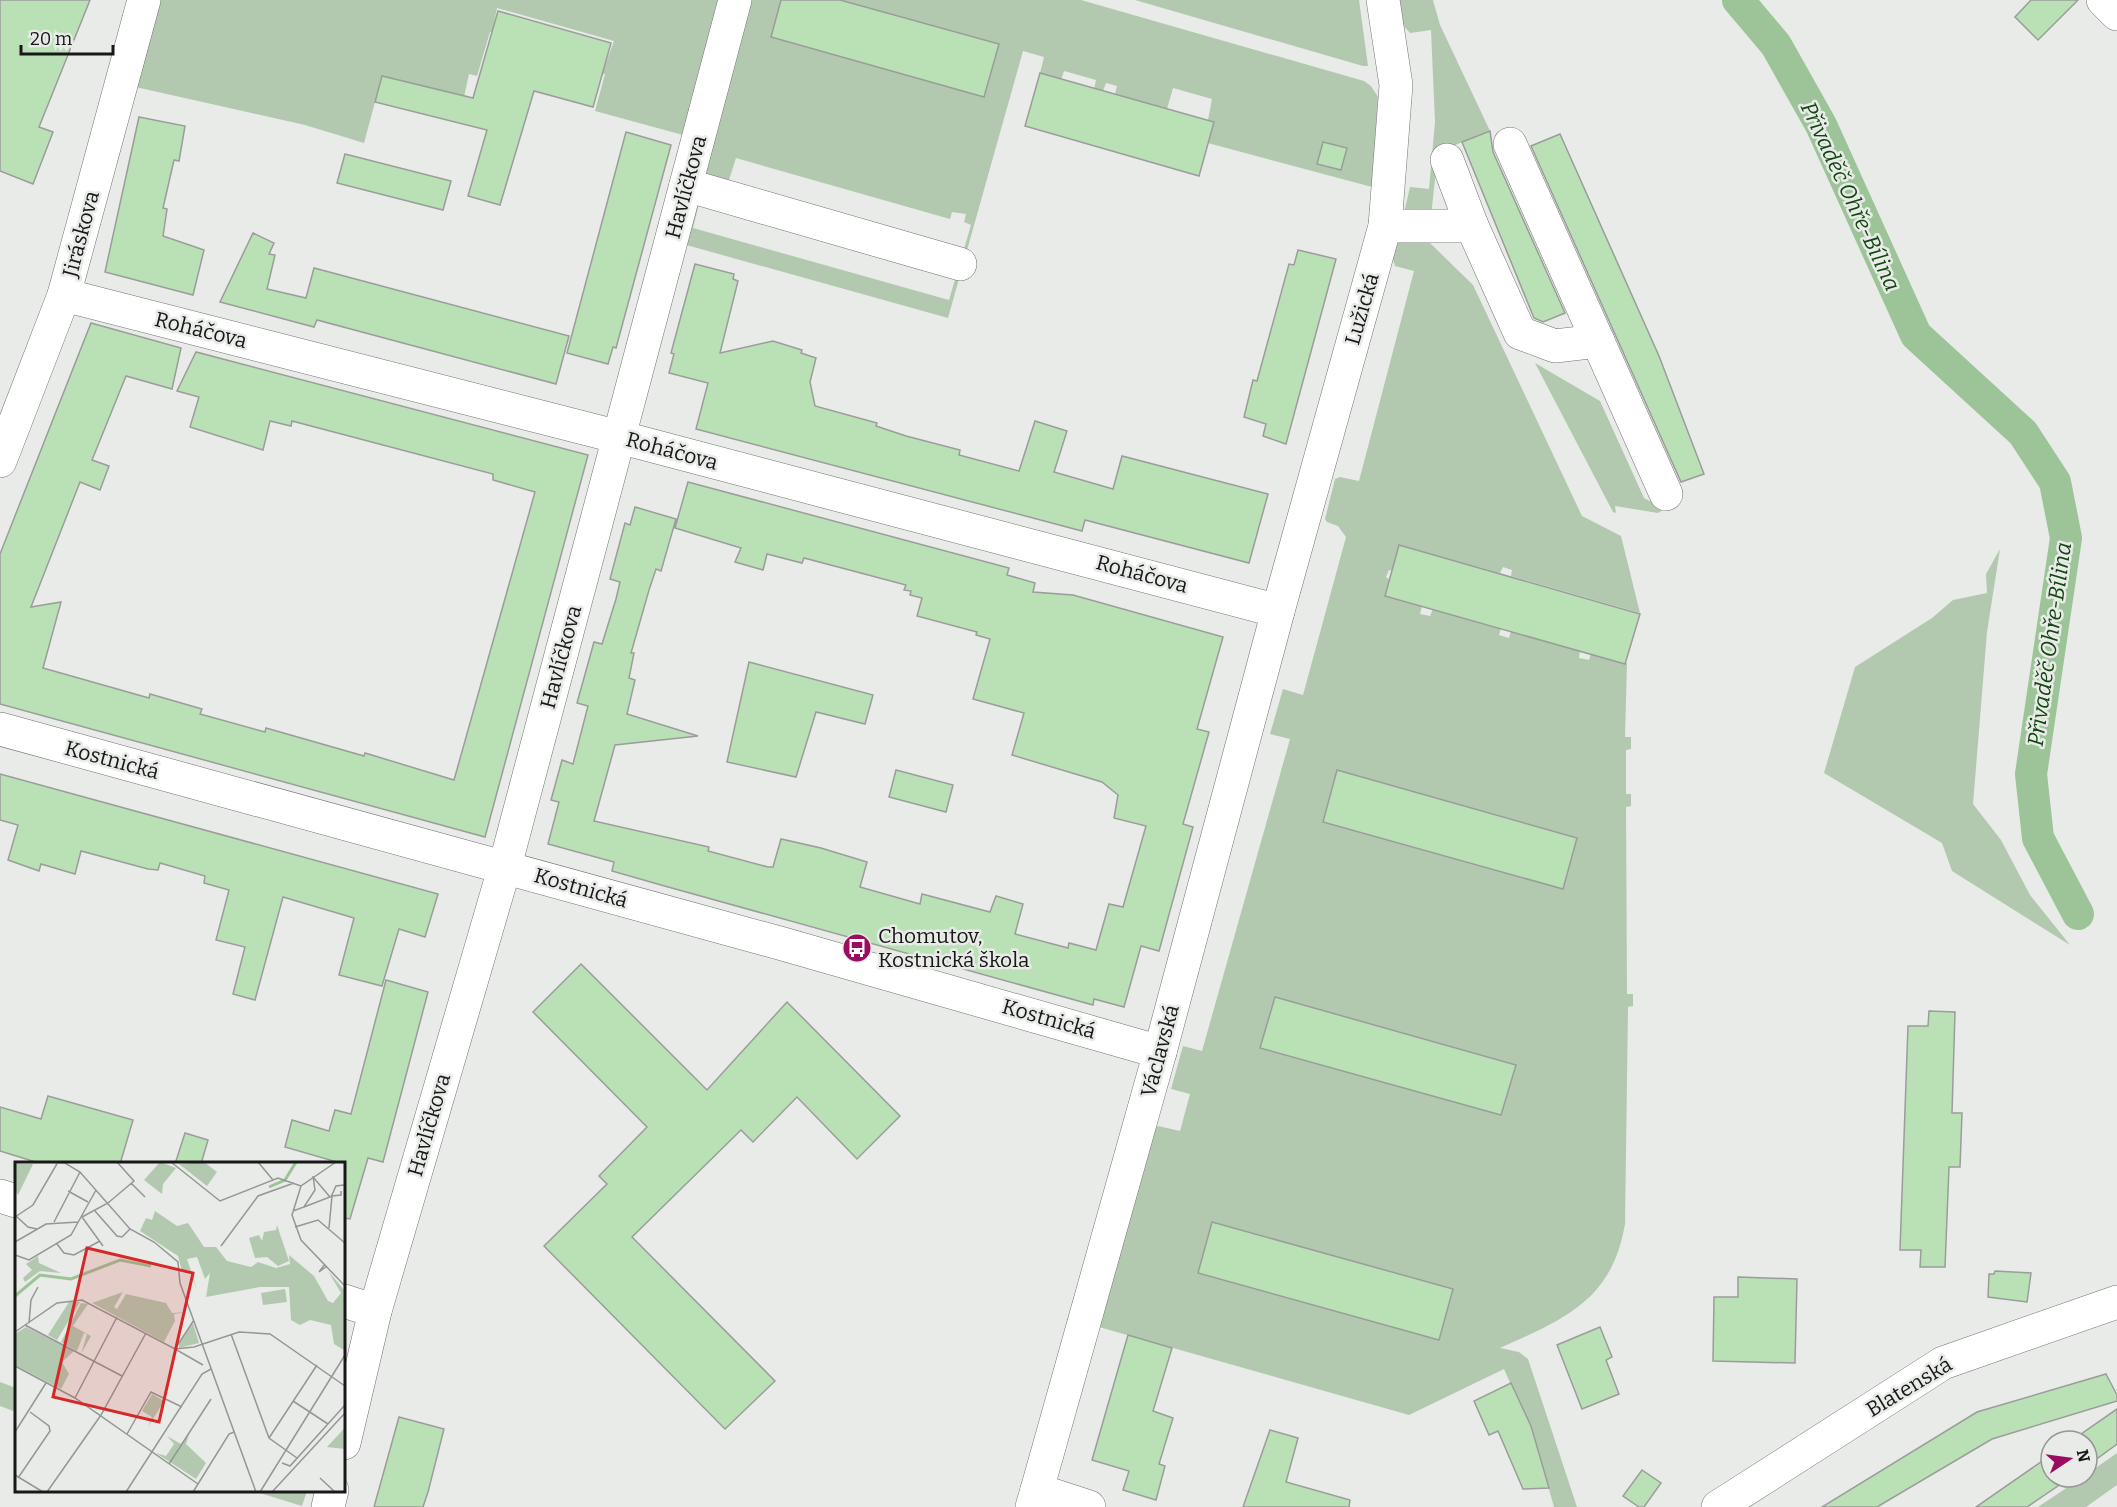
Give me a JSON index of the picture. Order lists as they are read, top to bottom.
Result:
{
  "streets": {
    "street": [
      "Havlíčkova",
      "Jiráskova",
      "Lužická",
      "Roháčova",
      "Kostnická",
      "Václavská",
      "Blatenská"
    ]
  },
  "crossings": [
    ["Havlíčkova", "Roháčova"],
    ["Havlíčkova", "Kostnická"],
    ["Jiráskova", "Roháčova"],
    ["Lužická", "Roháčova"],
    ["Lužická", "Václavská"],
    ["Roháčova", "Václavská"],
    ["Kostnická", "Václavská"]
  ],
  "water": ["Přivaděč Ohře-Bílina"],
  "places": {
    "bus stop": ["Chomutov, Kostnická škola"]
  },
  "scale_bar": "20 m",
  "north": "right"
}
